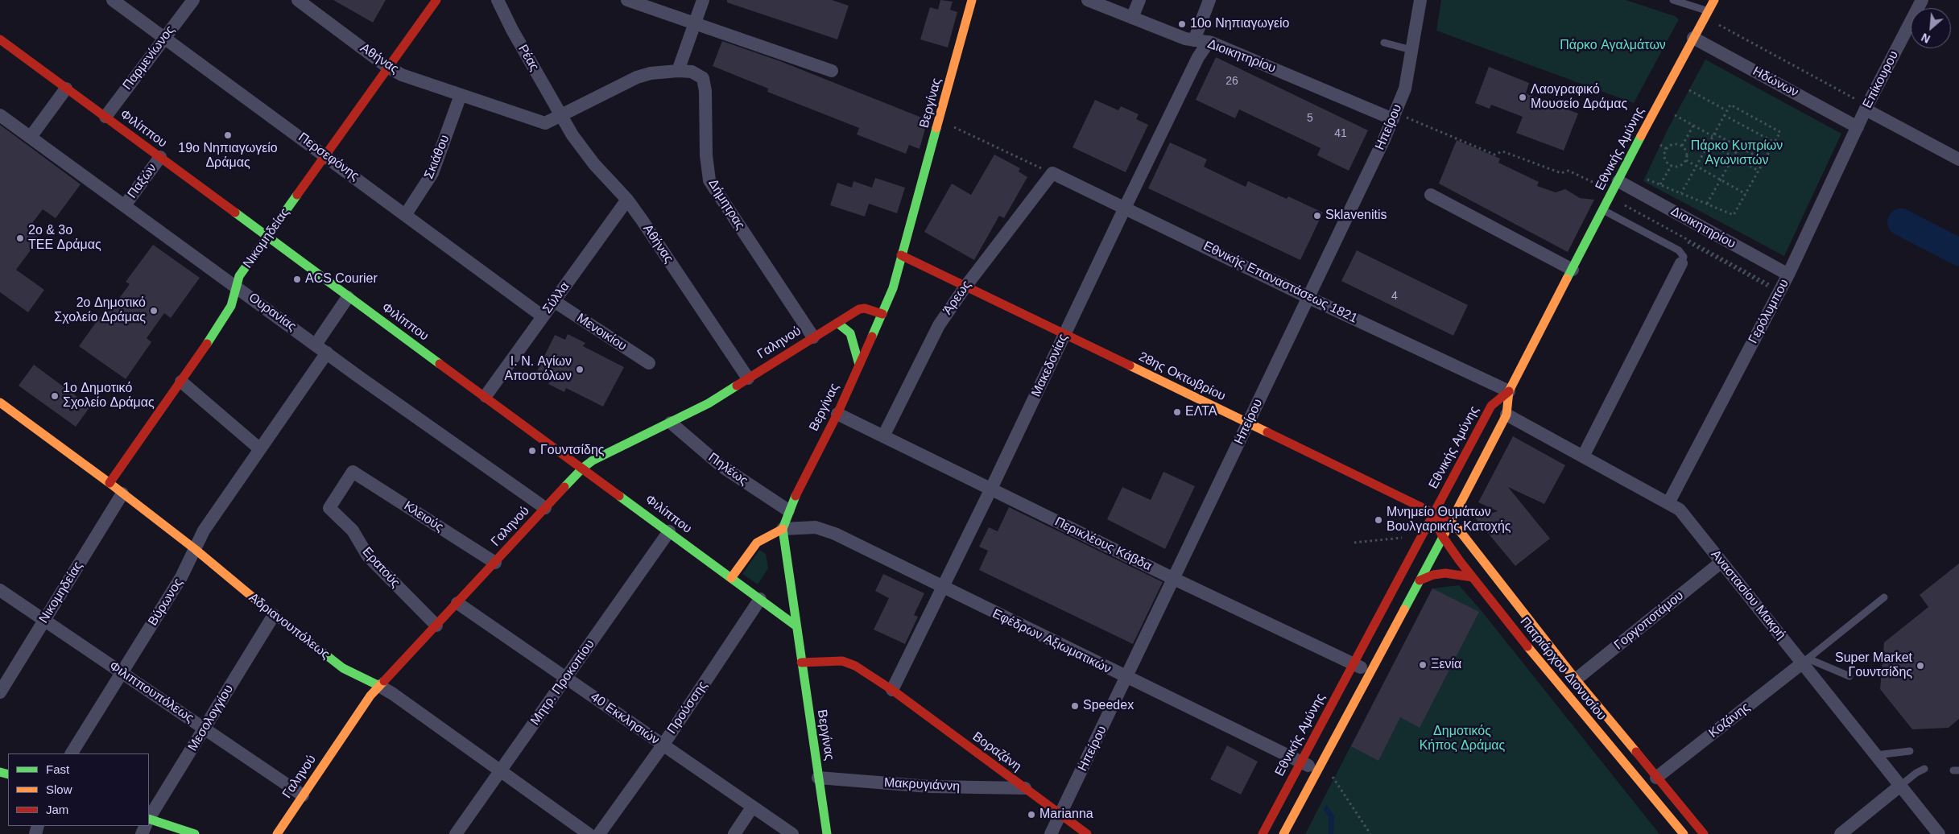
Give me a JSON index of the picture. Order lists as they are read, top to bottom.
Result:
{
  "streets": {
    "main road": [
      "Βεργίνας",
      "Φιλίππου",
      "Εθνικής Αμύνης",
      "Νικομηδείας",
      "Γαληνού",
      "28ης Οκτωβρίου",
      "Αδριανουπόλεως",
      "Πατριάρχου Διονυσίου",
      "Βοραζάνη"
    ],
    "street": [
      "Διοικητηρίου",
      "Παρμενίωνος",
      "Ρέας",
      "Αθήνας",
      "Επίκουρου",
      "Ηδώνων",
      "Ηπείρου",
      "Περσεφόνης",
      "Σκιάθου",
      "Παξών",
      "Δήμητρας",
      "Εθνικής Επαναστάσεως 1821",
      "Σύλλα",
      "Άρεως",
      "Γερόλυμπου",
      "Ουρανίας",
      "Μενοικίου",
      "Μακεδονίας",
      "Πηλέως",
      "Κλειούς",
      "Περικλέους Κάβδα",
      "Ερατούς",
      "Αναστασίου Μακρή",
      "Βύρωνος",
      "Γοργοποτάμου",
      "Εφέδρων Αξιωματικών",
      "Μητρ. Προκοπίου",
      "Φιλιππουπόλεως",
      "Προύσσης",
      "Μεσολογγίου",
      "40 Εκκλησιών",
      "Κοζάνης",
      "Μακρυγιάννη"
    ]
  },
  "crossings": [
    ["Διοικητηρίου", "Ηπείρου"],
    ["Διοικητηρίου", "Εθνικής Αμύνης"],
    ["Διοικητηρίου", "Γερόλυμπου"],
    ["Διοικητηρίου", "Μακεδονίας"],
    ["Παρμενίωνος", "Φιλίππου"],
    ["Παρμενίωνος", "Περσεφόνης"],
    ["Ρέας", "Αθήνας"],
    ["Αθήνας", "Σκιάθου"],
    ["Αθήνας", "Δήμητρας"],
    ["Αθήνας", "Νικομηδείας"],
    ["Αθήνας", "Σύλλα"],
    ["Αθήνας", "Γαληνού"],
    ["Επίκουρου", "Ηδώνων"],
    ["Επίκουρου", "Γερόλυμπου"],
    ["Ηδώνων", "Εθνικής Αμύνης"],
    ["Ηδώνων", "Γερόλυμπου"],
    ["Βεργίνας", "Φιλίππου"],
    ["Βεργίνας", "Γαληνού"],
    ["Βεργίνας", "28ης Οκτωβρίου"],
    ["Βεργίνας", "Πηλέως"],
    ["Βεργίνας", "Περικλέους Κάβδα"],
    ["Βεργίνας", "Εφέδρων Αξιωματικών"],
    ["Βεργίνας", "Βοραζάνη"],
    ["Βεργίνας", "Μακρυγιάννη"],
    ["Ηπείρου", "Εθνικής Επαναστάσεως 1821"],
    ["Ηπείρου", "28ης Οκτωβρίου"],
    ["Ηπείρου", "Περικλέους Κάβδα"],
    ["Ηπείρου", "Εφέδρων Αξιωματικών"],
    ["Ηπείρου", "Βοραζάνη"],
    ["Φιλίππου", "Παξών"],
    ["Φιλίππου", "Νικομηδείας"],
    ["Φιλίππου", "Σύλλα"],
    ["Φιλίππου", "Γαληνού"],
    ["Φιλίππου", "Μητρ. Προκοπίου"],
    ["Φιλίππου", "Προύσσης"],
    ["Εθνικής Αμύνης", "Εθνικής Επαναστάσεως 1821"],
    ["Εθνικής Αμύνης", "28ης Οκτωβρίου"],
    ["Εθνικής Αμύνης", "Περικλέους Κάβδα"],
    ["Εθνικής Αμύνης", "Εφέδρων Αξιωματικών"],
    ["Εθνικής Αμύνης", "Πατριάρχου Διονυσίου"],
    ["Περσεφόνης", "Σκιάθου"],
    ["Περσεφόνης", "Νικομηδείας"],
    ["Περσεφόνης", "Σύλλα"],
    ["Παξών", "Ουρανίας"],
    ["Δήμητρας", "Γαληνού"],
    ["Νικομηδείας", "Ουρανίας"],
    ["Νικομηδείας", "Αδριανουπόλεως"],
    ["Νικομηδείας", "Φιλιππουπόλεως"],
    ["Εθνικής Επαναστάσεως 1821", "Άρεως"],
    ["Εθνικής Επαναστάσεως 1821", "Μακεδονίας"],
    ["Σύλλα", "Μενοικίου"],
    ["Άρεως", "28ης Οκτωβρίου"],
    ["Άρεως", "Περικλέους Κάβδα"],
    ["Γερόλυμπου", "Αναστασίου Μακρή"],
    ["Ουρανίας", "Γαληνού"],
    ["Ουρανίας", "Βύρωνος"],
    ["Γαληνού", "Πηλέως"],
    ["Γαληνού", "Κλειούς"],
    ["Γαληνού", "Ερατούς"],
    ["Γαληνού", "Αδριανουπόλεως"],
    ["Γαληνού", "Φιλιππουπόλεως"],
    ["Γαληνού", "40 Εκκλησιών"],
    ["Μακεδονίας", "28ης Οκτωβρίου"],
    ["Μακεδονίας", "Περικλέους Κάβδα"],
    ["Μακεδονίας", "Εφέδρων Αξιωματικών"],
    ["Μακεδονίας", "Βοραζάνη"],
    ["28ης Οκτωβρίου", "Πατριάρχου Διονυσίου"],
    ["Κλειούς", "Ερατούς"],
    ["Αναστασίου Μακρή", "Γοργοποτάμου"],
    ["Αναστασίου Μακρή", "Κοζάνης"],
    ["Βύρωνος", "Αδριανουπόλεως"],
    ["Βύρωνος", "Φιλιππουπόλεως"],
    ["Γοργοποτάμου", "Πατριάρχου Διονυσίου"],
    ["Αδριανουπόλεως", "Μητρ. Προκοπίου"],
    ["Αδριανουπόλεως", "Μεσολογγίου"],
    ["Πατριάρχου Διονυσίου", "Κοζάνης"],
    ["Μητρ. Προκοπίου", "40 Εκκλησιών"],
    ["Φιλιππουπόλεως", "Μεσολογγίου"],
    ["Προύσσης", "40 Εκκλησιών"],
    ["Βοραζάνη", "Μακρυγιάννη"]
  ],
  "parks": ["Πάρκο Αγαλμάτων", "Πάρκο Κυπρίων Αγωνιστών", "Δημοτικός Κήπος Δράμας"],
  "places": [
    "10ο Νηπιαγωγείο",
    "Λαογραφικό Μουσείο Δράμας",
    "19ο Νηπιαγωγείο Δράμας",
    "Sklavenitis",
    "2ο & 3ο ΤΕΕ Δράμας",
    "ACS Courier",
    "2ο Δημοτικό Σχολείο Δράμας",
    "Ι. Ν. Αγίων Αποστόλων",
    "1ο Δημοτικό Σχολείο Δράμας",
    "ΕΛΤΑ",
    "Γουντσίδης",
    "Μνημείο Θυμάτων Βουλγαρικής Κατοχής",
    "Ξενία",
    "Super Market Γουντσίδης",
    "Speedex",
    "Marianna"
  ],
  "house_numbers": [
    "26",
    "5",
    "41",
    "4"
  ],
  "legend": ["Fast", "Slow", "Jam"],
  "north": "bottom left"
}
